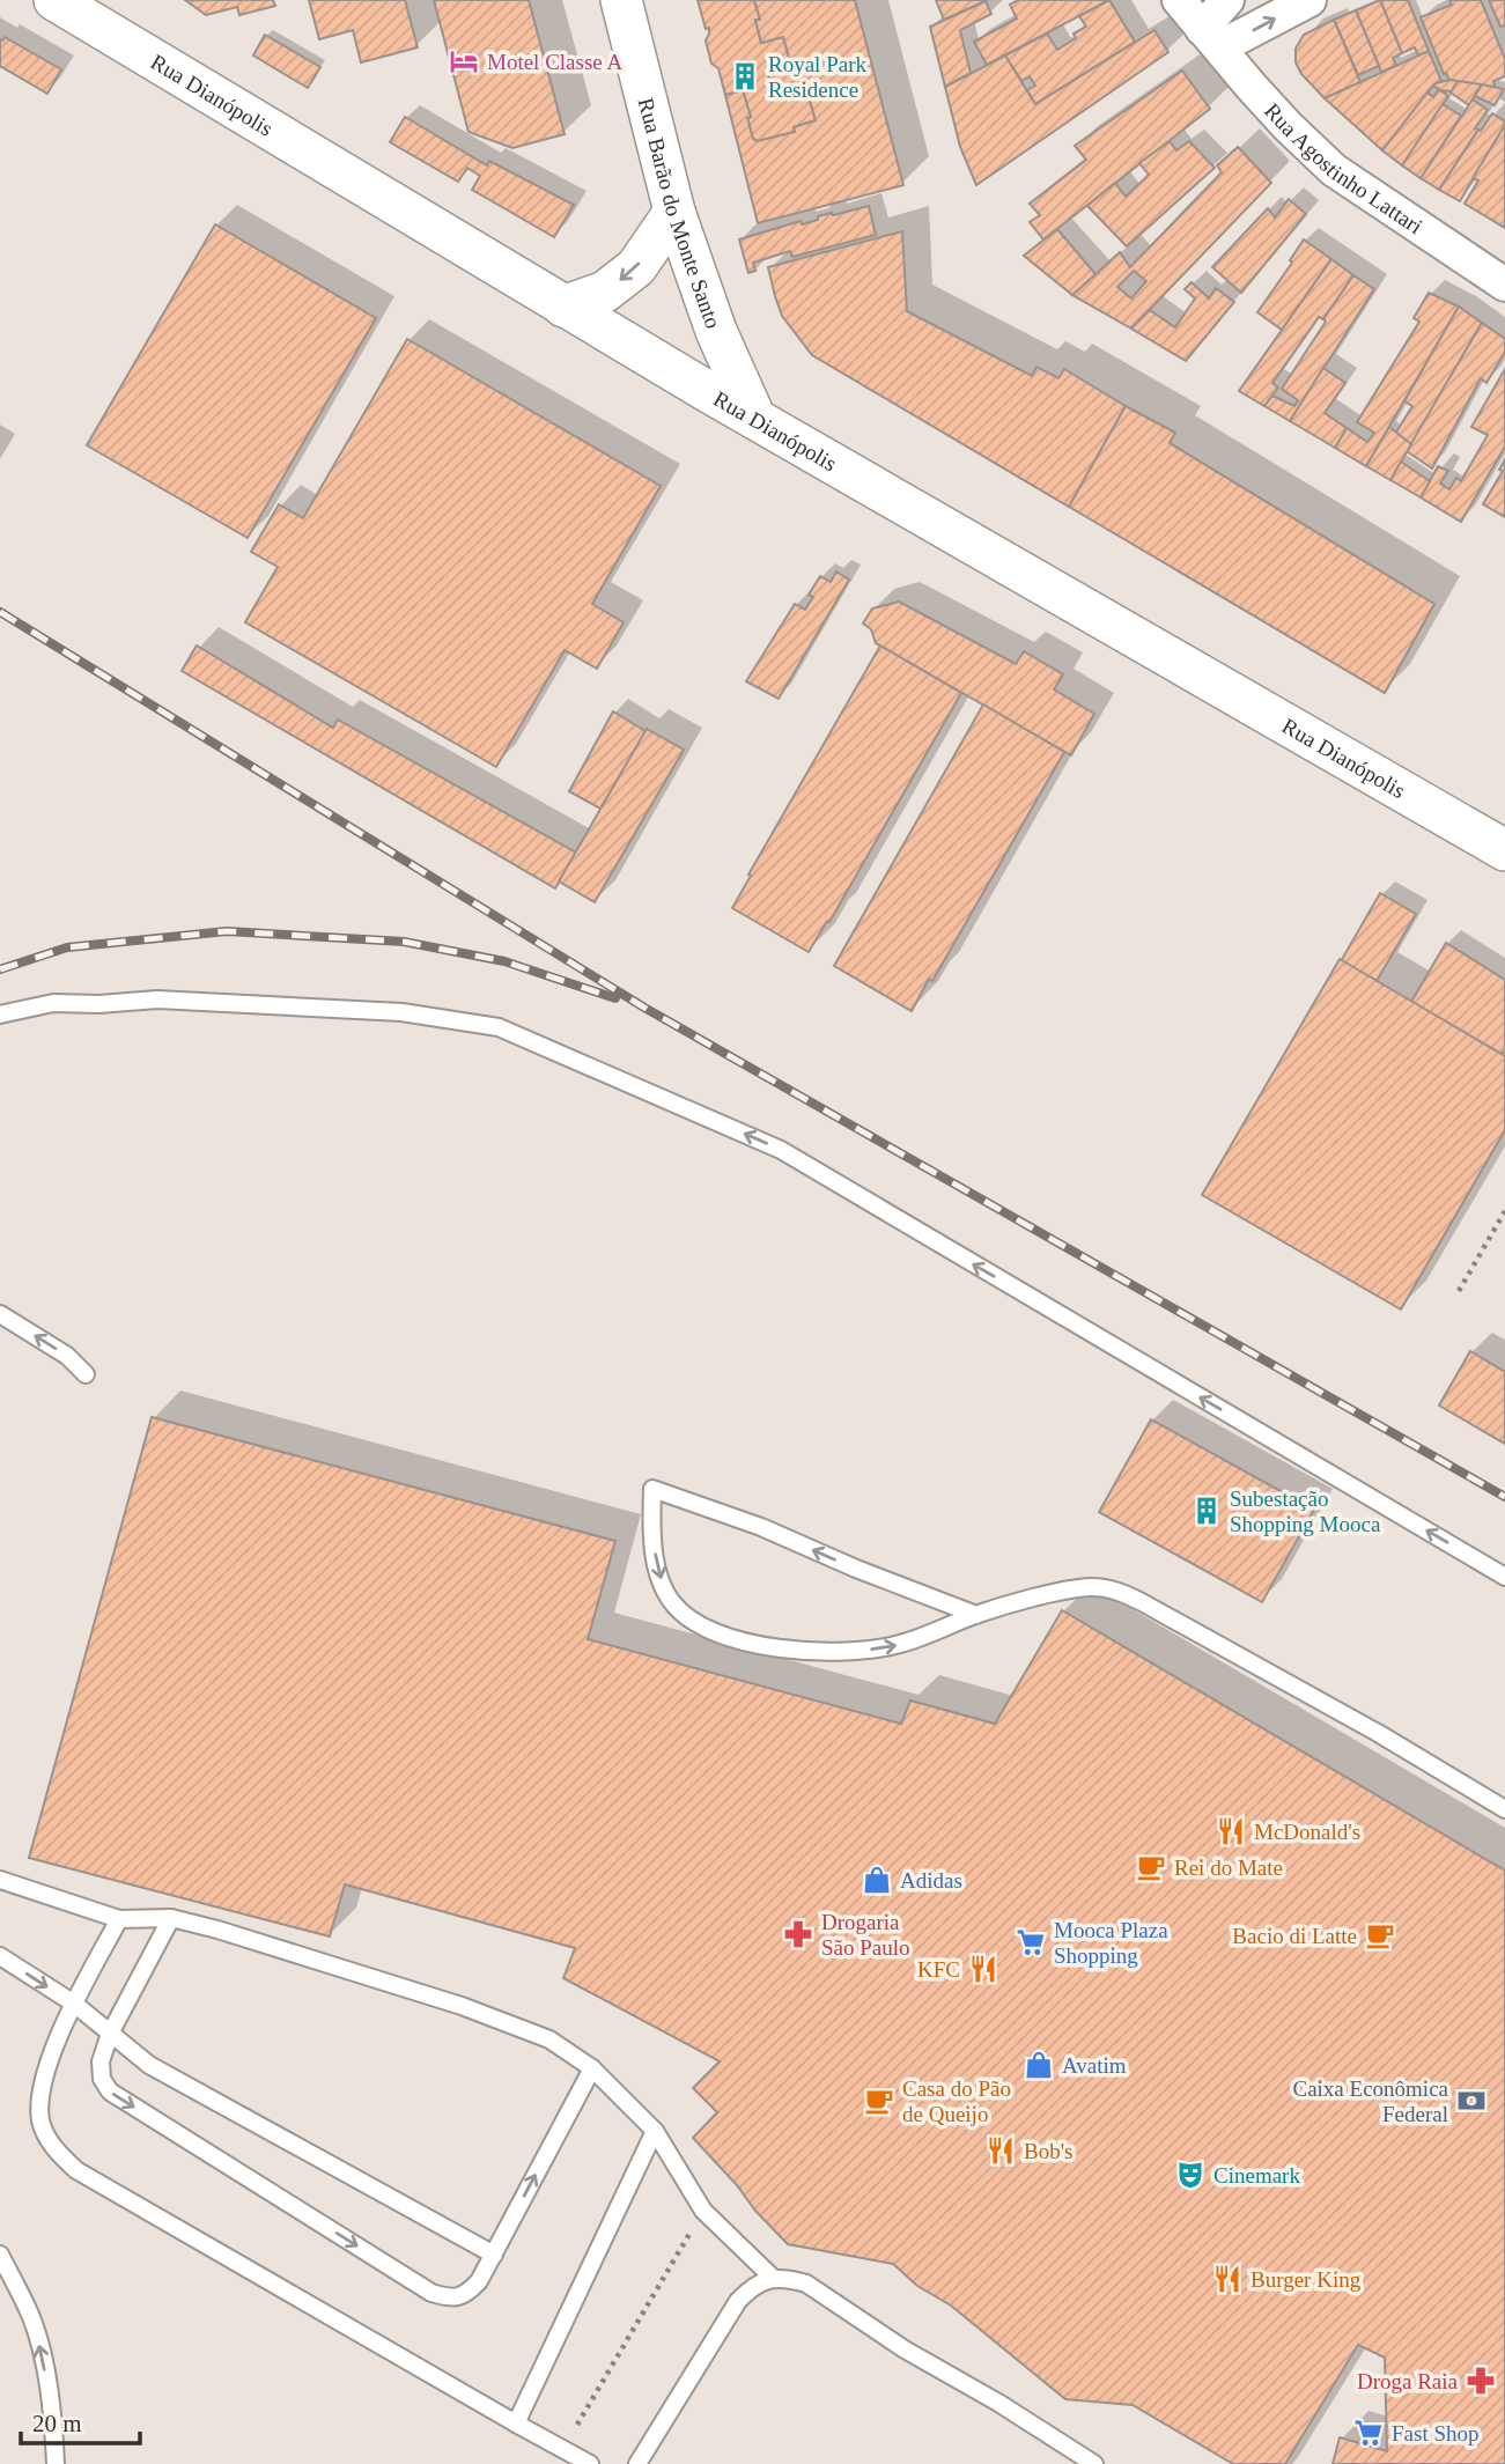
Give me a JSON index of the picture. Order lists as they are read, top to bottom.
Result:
{
  "streets": {
    "street": ["Rua Dianópolis", "Rua Agostinho Lattari", "Rua Barão do Monte Santo"]
  },
  "crossings": [
    ["Rua Dianópolis", "Rua Barão do Monte Santo"]
  ],
  "places": {
    "hotel": ["Motel Classe A"],
    "building": ["Royal Park Residence", "Subestação Shopping Mooca"],
    "restaurant": [
      "McDonald's",
      "KFC",
      "Bob's",
      "Burger King"
    ],
    "cafe": ["Rei do Mate", "Bacio di Latte", "Casa do Pão de Queijo"],
    "shop": ["Adidas", "Avatim"],
    "pharmacy": ["Drogaria São Paulo", "Droga Raia"],
    "supermarket": ["Mooca Plaza Shopping", "Fast Shop"],
    "bank": ["Caixa Econômica Federal"],
    "theatre": ["Cinemark"]
  },
  "scale_bar": "20 m"
}
